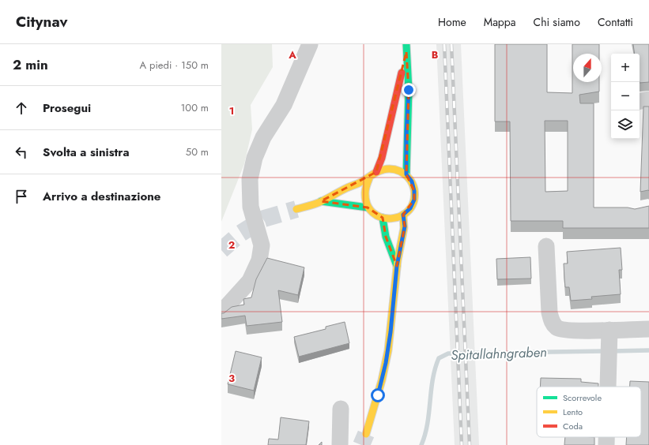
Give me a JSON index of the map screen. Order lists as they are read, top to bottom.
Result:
{
  "water": ["Spitallahngraben"],
  "legend": ["Scorrevole", "Lento", "Coda"],
  "north": "top",
  "page": {
    "header": "Citynav",
    "nav": [
      "Home",
      "Mappa",
      "Chi siamo",
      "Contatti"
    ],
    "heading": ["2 min", "A piedi · 150 m"],
    "map_buttons": ["+", "−"],
    "list": [
      ["Prosegui", "100 m"],
      ["Svolta a sinistra", "50 m"],
      "Arrivo a destinazione"
    ]
  },
  "grid": {
    "columns": ["A", "B"],
    "rows": ["1", "2", "3"]
  }
}
